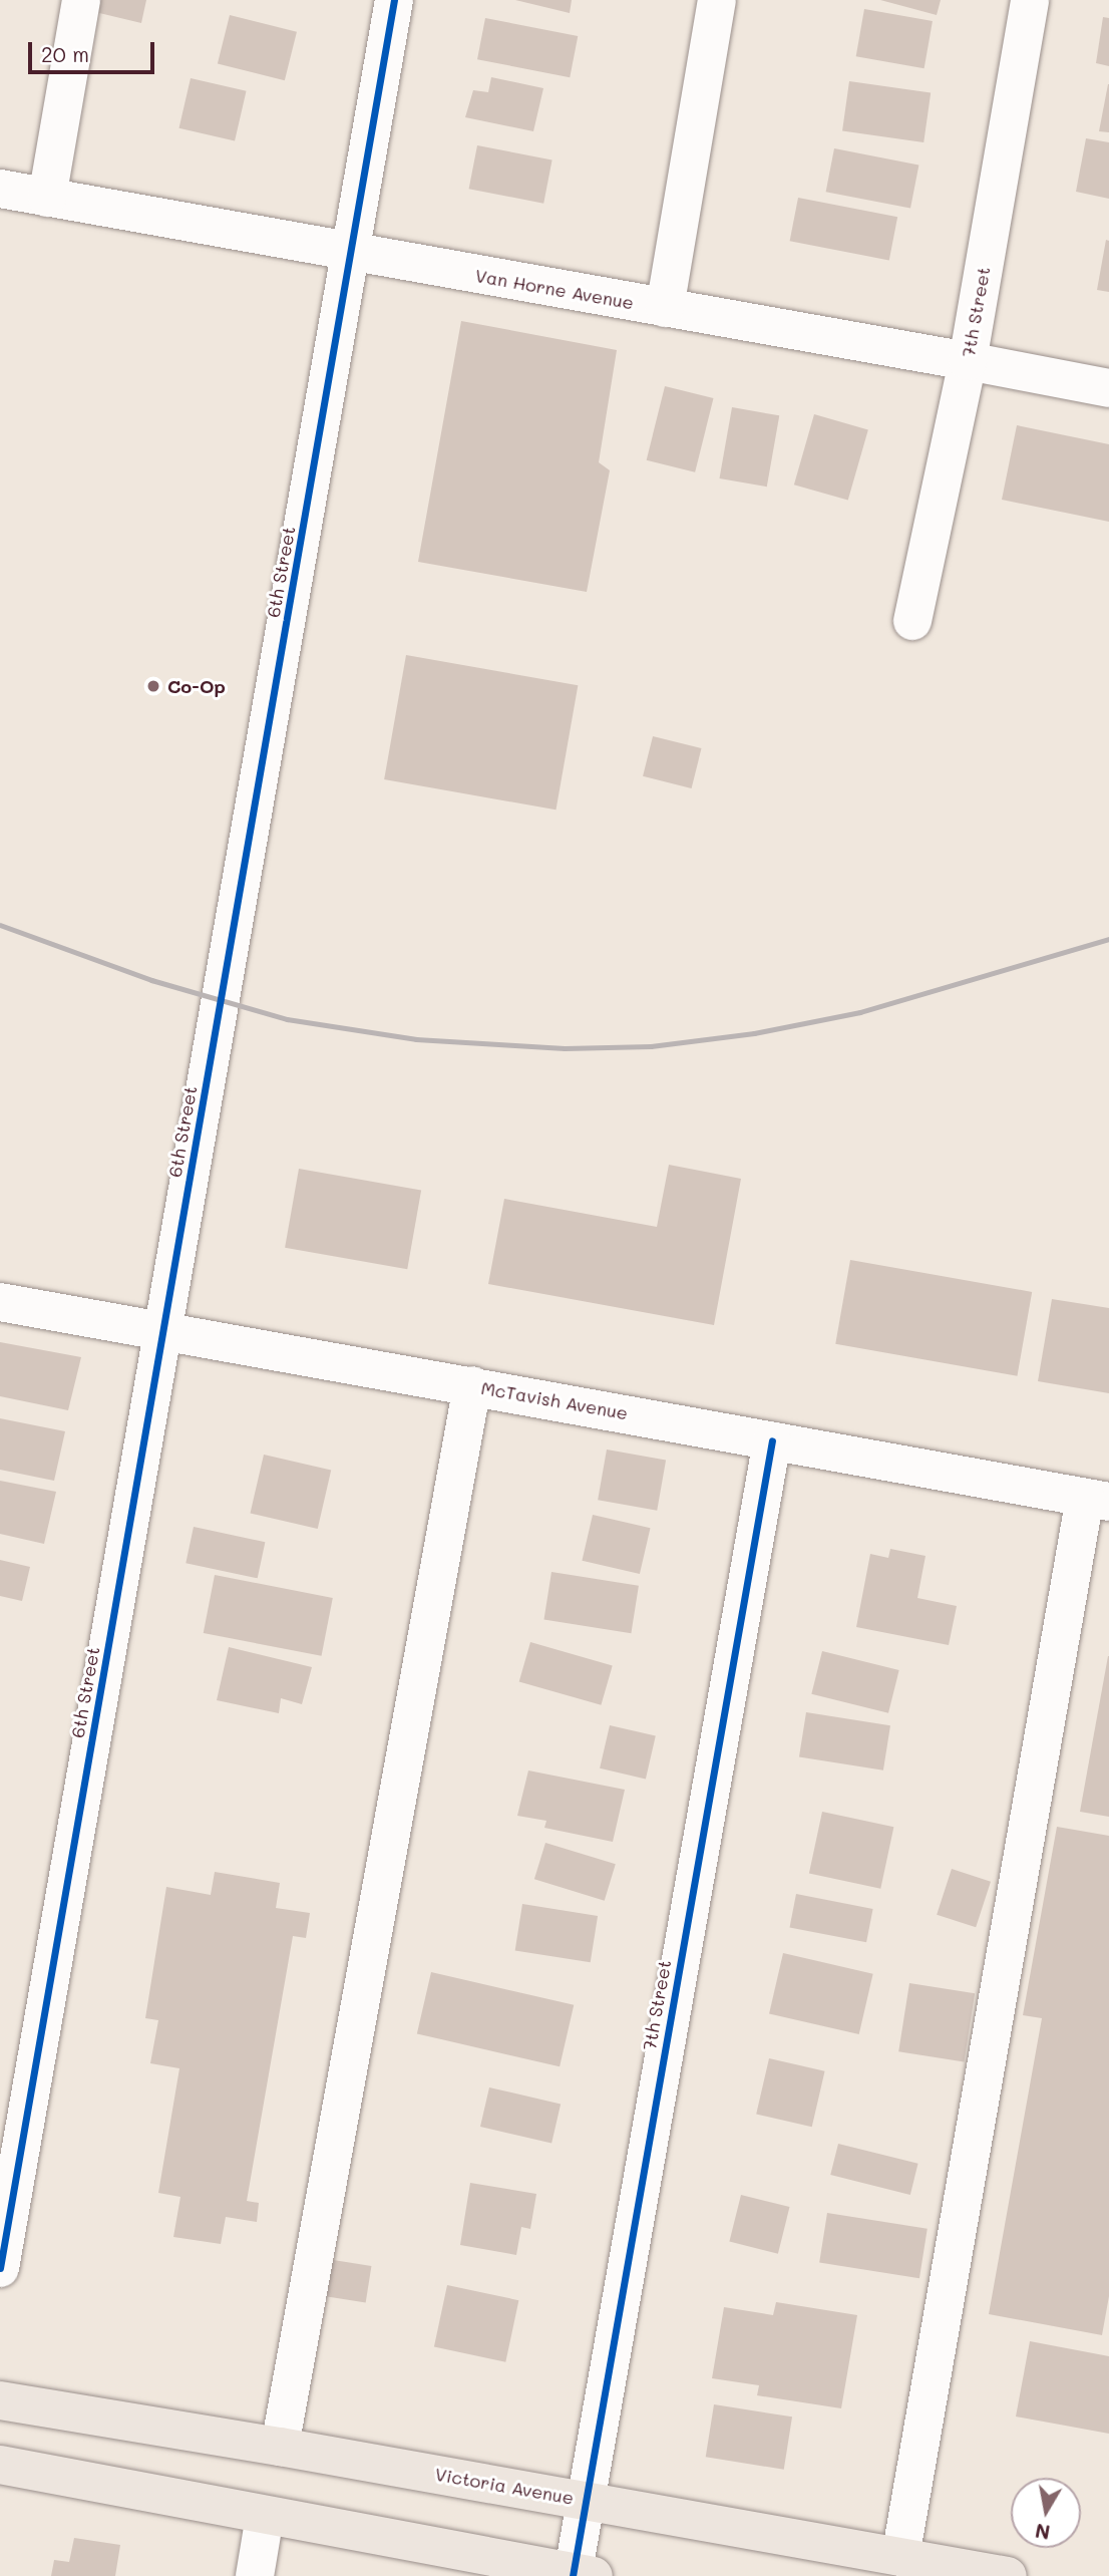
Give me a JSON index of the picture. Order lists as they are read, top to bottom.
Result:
{
  "streets": {
    "main road": ["Victoria Avenue"],
    "street": [
      "Van Horne Avenue",
      "7th Street",
      "6th Street",
      "McTavish Avenue"
    ]
  },
  "crossings": [
    ["Van Horne Avenue", "7th Street"],
    ["Van Horne Avenue", "6th Street"],
    ["7th Street", "McTavish Avenue"],
    ["7th Street", "Victoria Avenue"],
    ["6th Street", "McTavish Avenue"]
  ],
  "places": ["Co-Op"],
  "scale_bar": "20 m",
  "north": "bottom"
}
